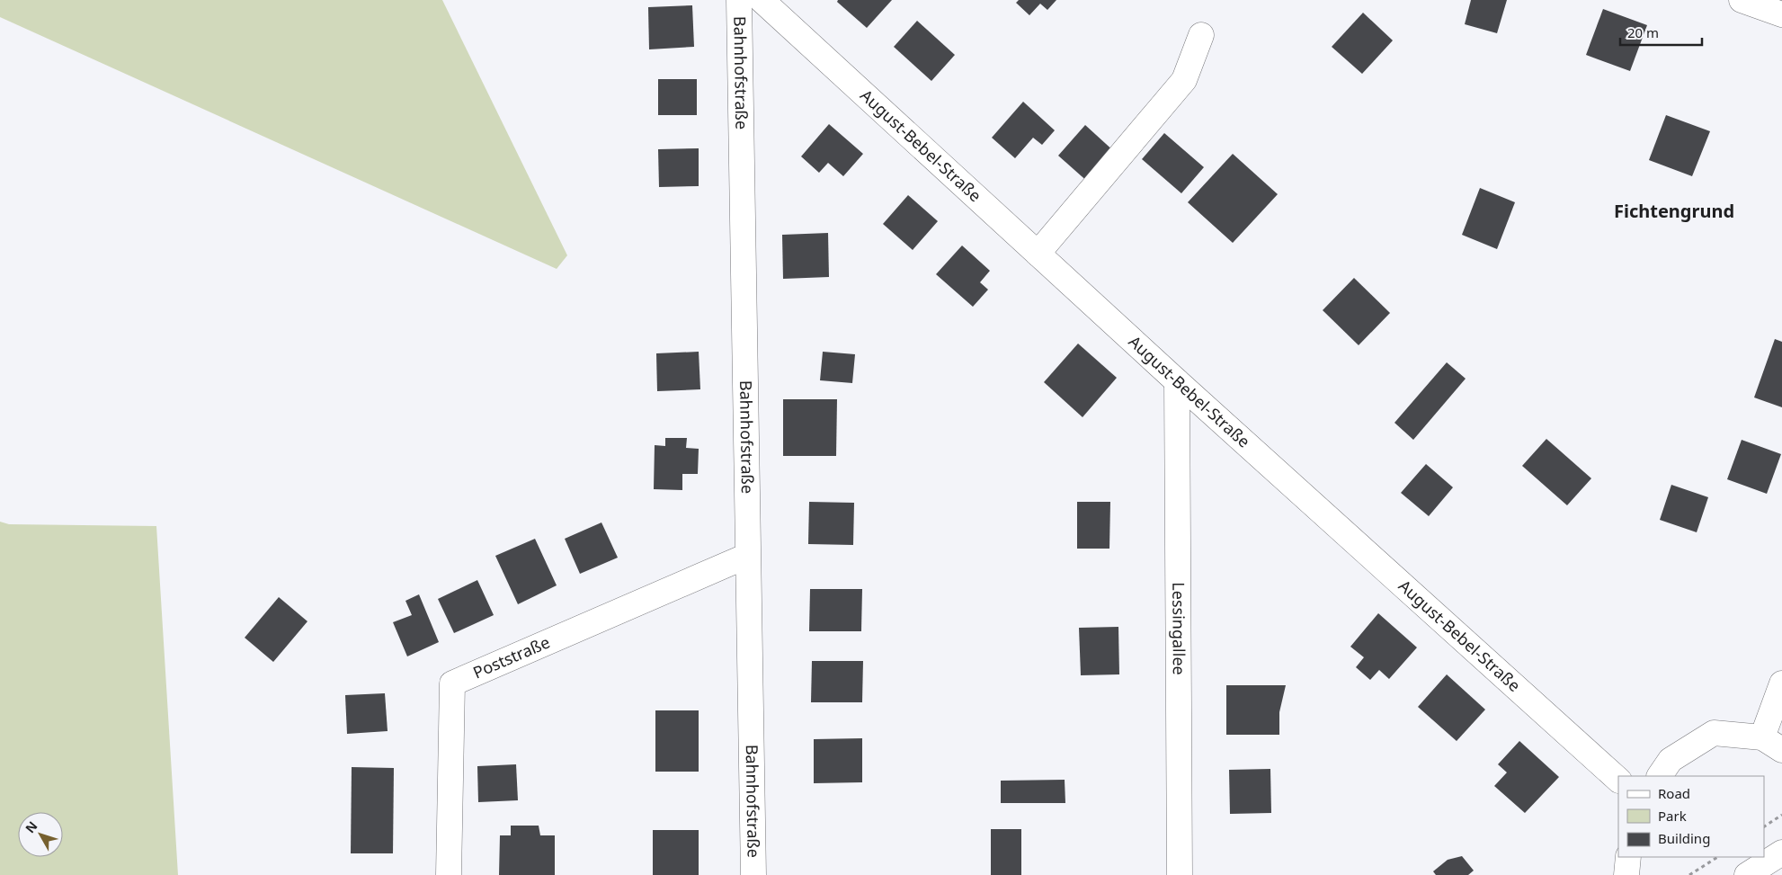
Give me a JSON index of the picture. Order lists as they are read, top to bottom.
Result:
{
  "streets": {
    "street": [
      "Bahnhofstraße",
      "August-Bebel-Straße",
      "Lessingallee",
      "Poststraße"
    ]
  },
  "crossings": [
    ["Bahnhofstraße", "Poststraße"],
    ["August-Bebel-Straße", "Lessingallee"]
  ],
  "districts": ["Fichtengrund"],
  "legend": ["Road", "Park", "Building"],
  "scale_bar": "20 m",
  "north": "top left"
}
